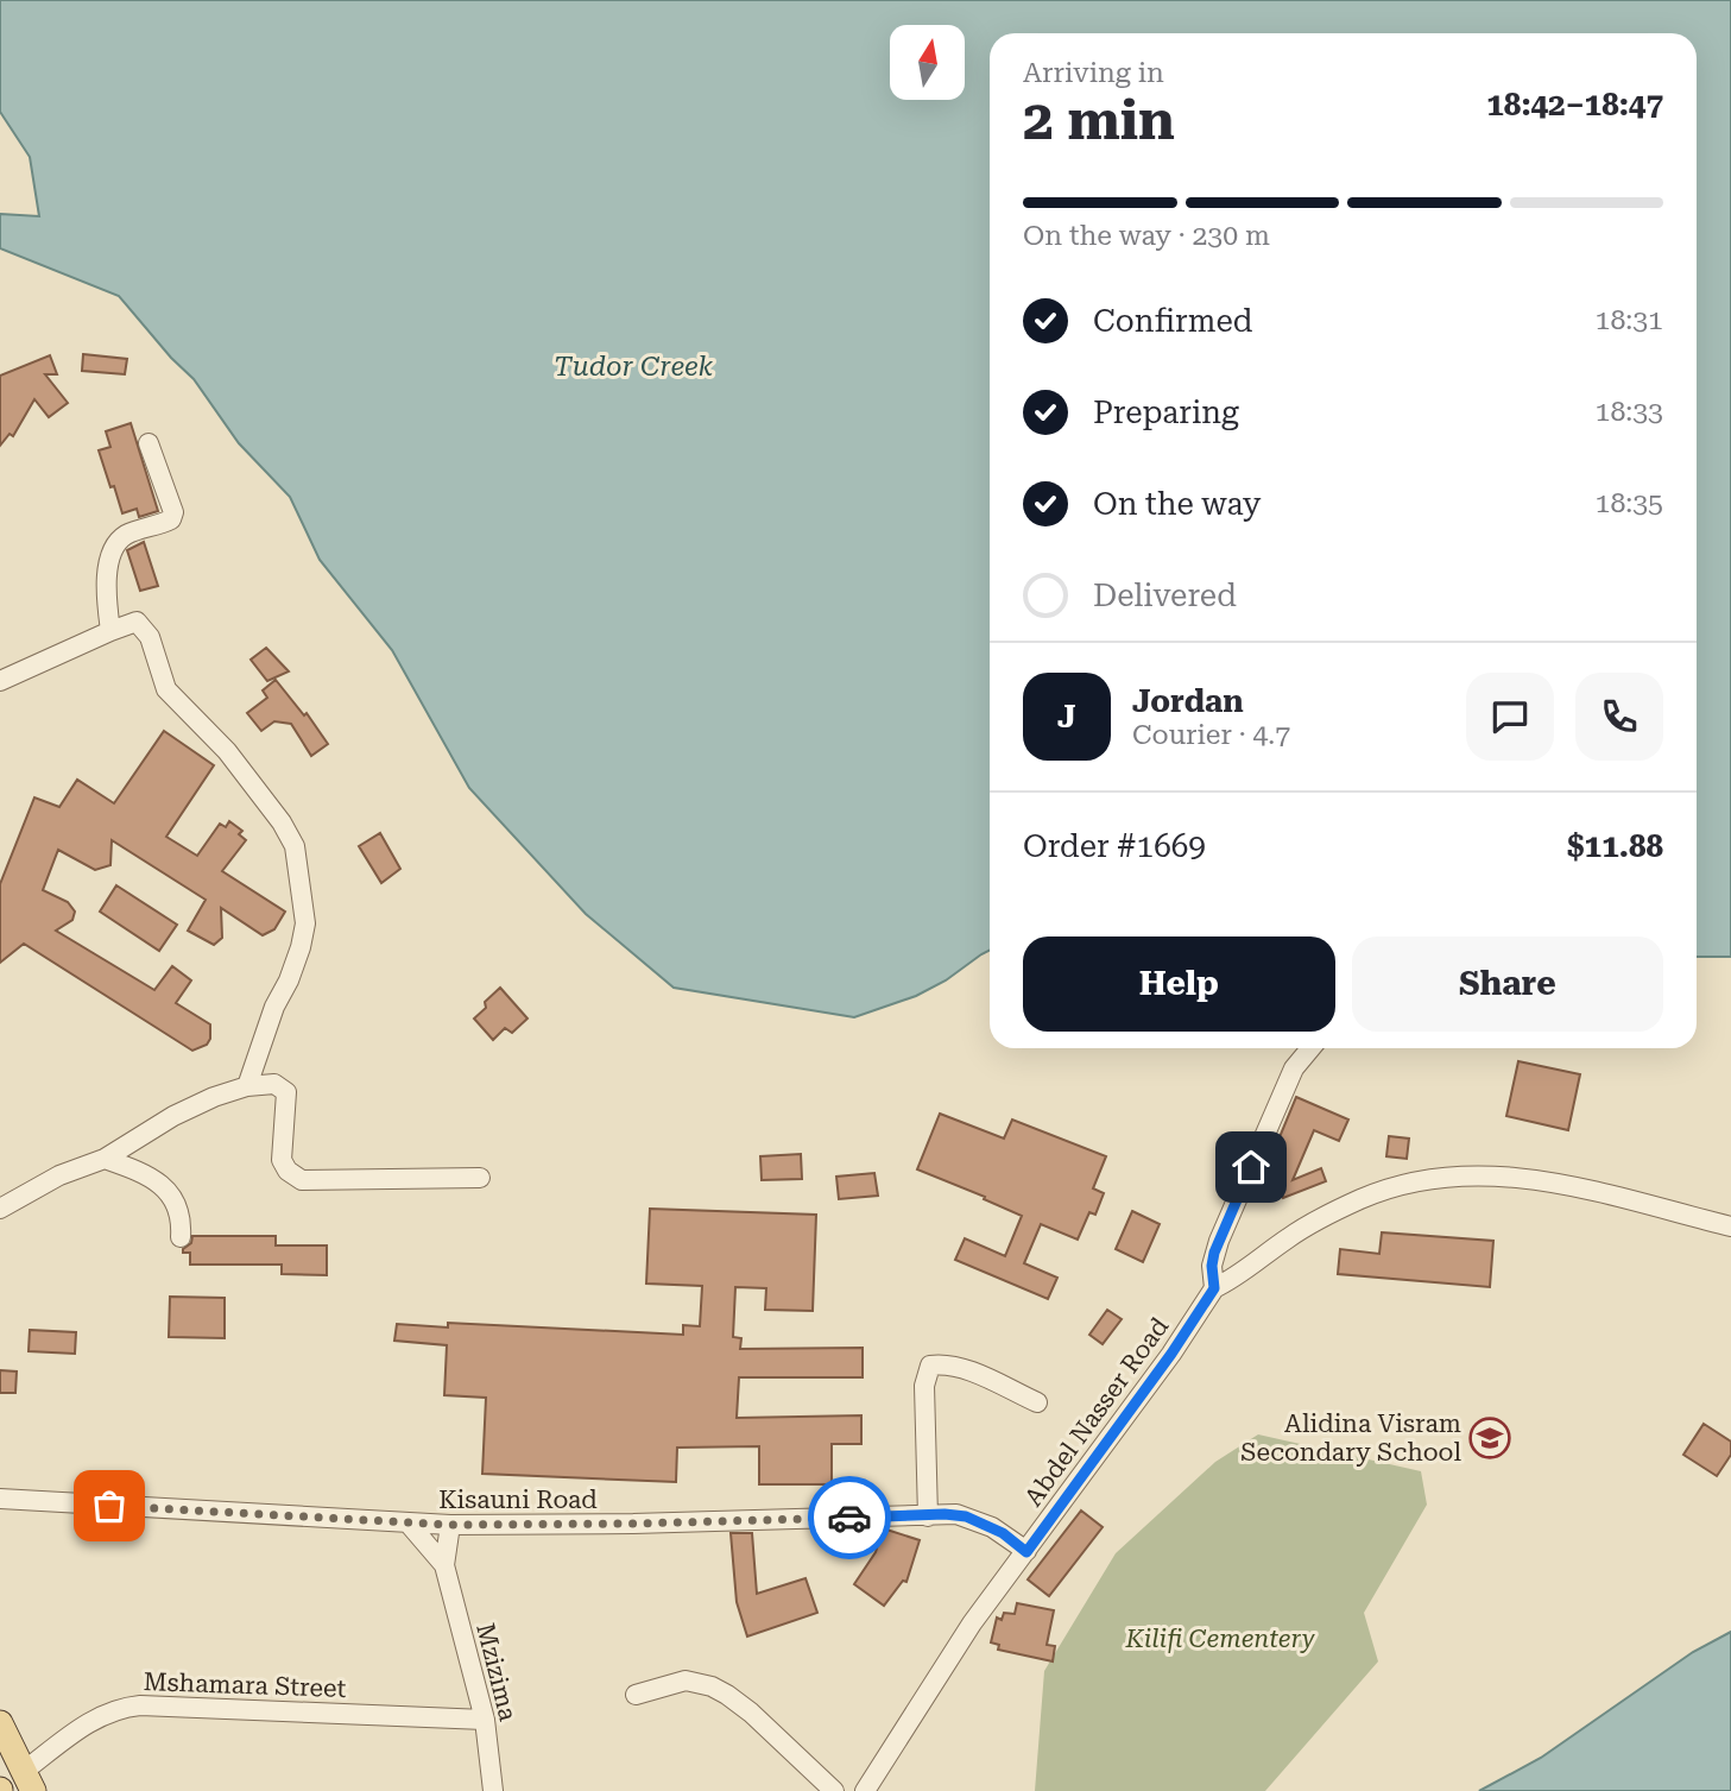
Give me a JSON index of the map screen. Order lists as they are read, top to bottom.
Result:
{
  "streets": {
    "street": [
      "Abdel Nasser Road",
      "Kisauni Road",
      "Mzizima",
      "Mshamara Street"
    ]
  },
  "crossings": [
    ["Abdel Nasser Road", "Kisauni Road"],
    ["Mzizima", "Mshamara Street"]
  ],
  "water": ["Tudor Creek"],
  "parks": ["Kilifi Cementery"],
  "places": {
    "school or university": ["Alidina Visram Secondary School"]
  },
  "north": "top",
  "page": {
    "heading": ["2 min", "Arriving in", "18:42–18:47"],
    "panel": [
      "Jordan",
      "Courier · 4.7",
      "Order #1669",
      "$11.88"
    ],
    "bar": "On the way · 230 m",
    "list": [
      ["Confirmed", "18:31"],
      ["Preparing", "18:33"],
      ["On the way", "18:35"],
      "Delivered"
    ],
    "round": "J",
    "buttons": ["Help", "Share"]
  }
}
